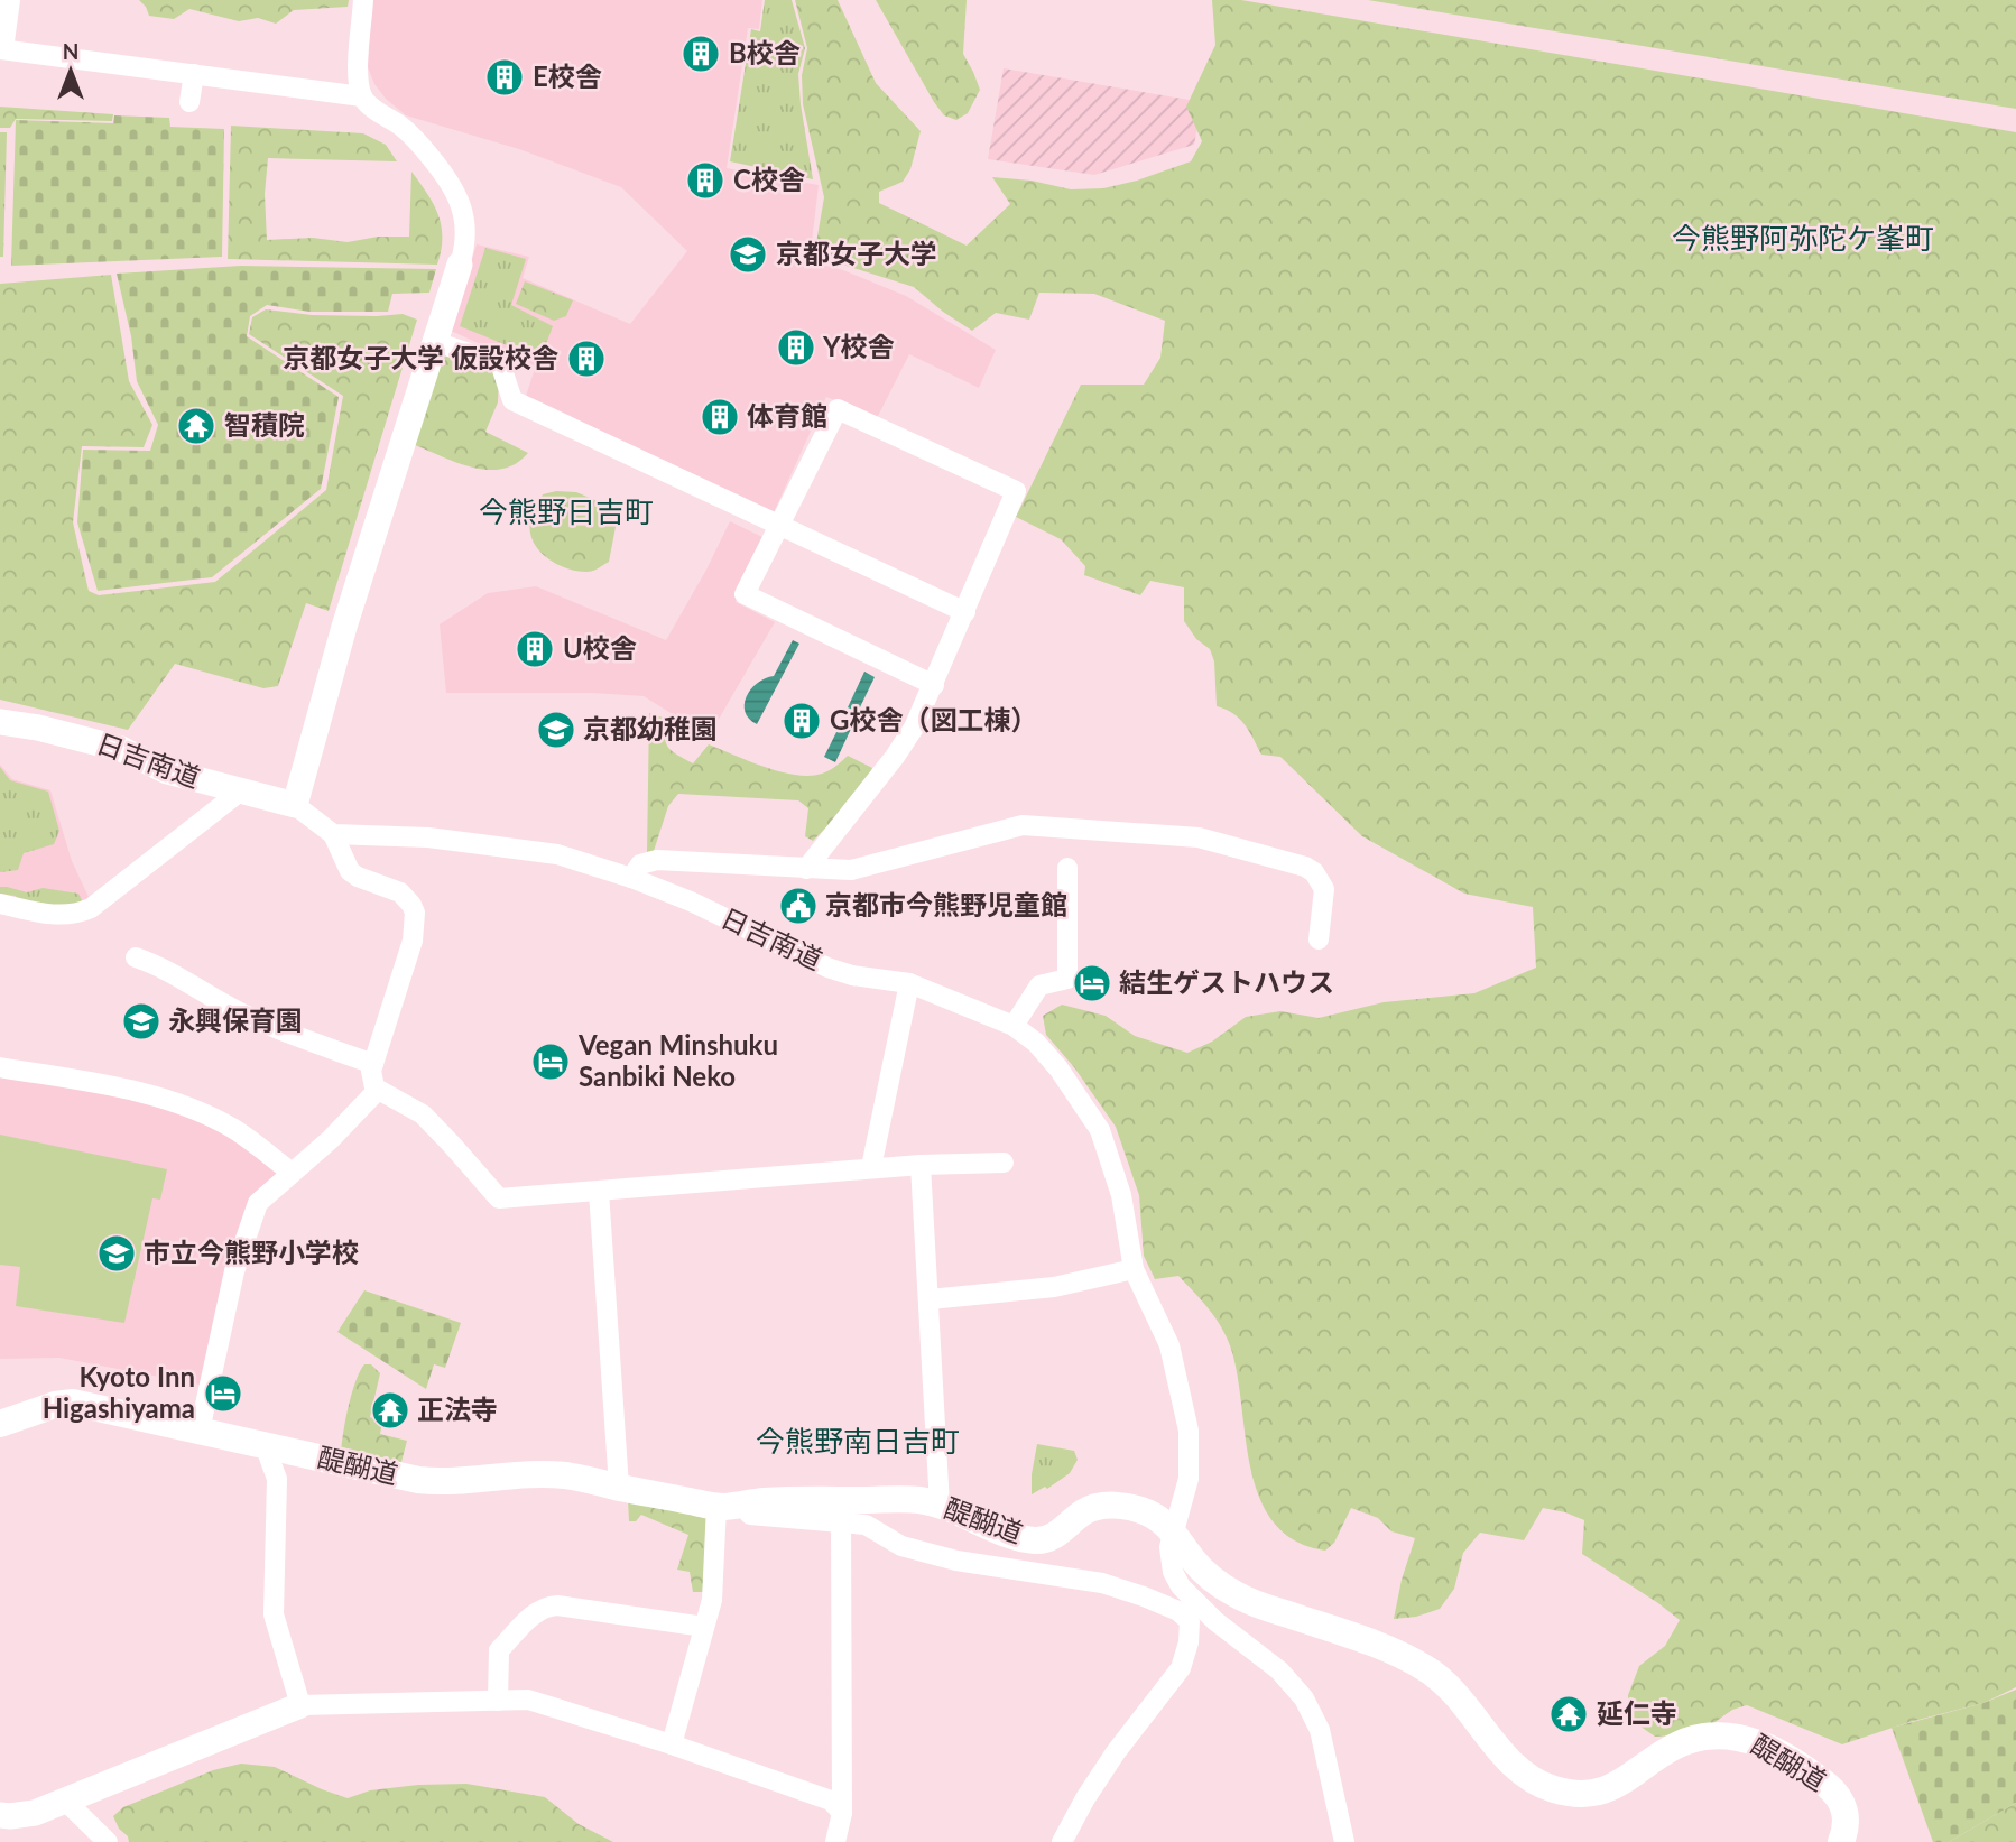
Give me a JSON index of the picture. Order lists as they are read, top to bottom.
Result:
{
  "streets": {
    "main road": ["醍醐道"],
    "street": ["日吉南道"]
  },
  "crossings": [
    ["日吉南道", "醍醐道"]
  ],
  "districts": ["今熊野阿弥陀ケ峯町", "今熊野日吉町", "今熊野南日吉町"],
  "places": {
    "building": [
      "B校舎",
      "E校舎",
      "C校舎",
      "Y校舎",
      "京都女子大学 仮設校舎",
      "体育館",
      "U校舎",
      "G校舎（図工棟）"
    ],
    "school or university": [
      "京都女子大学",
      "京都幼稚園",
      "永興保育園",
      "市立今熊野小学校"
    ],
    "temple": ["智積院", "正法寺", "延仁寺"],
    "public building": ["京都市今熊野児童館"],
    "hotel": ["結生ゲストハウス", "Vegan Minshuku Sanbiki Neko", "Kyoto Inn Higashiyama"]
  },
  "north": "top"
}
